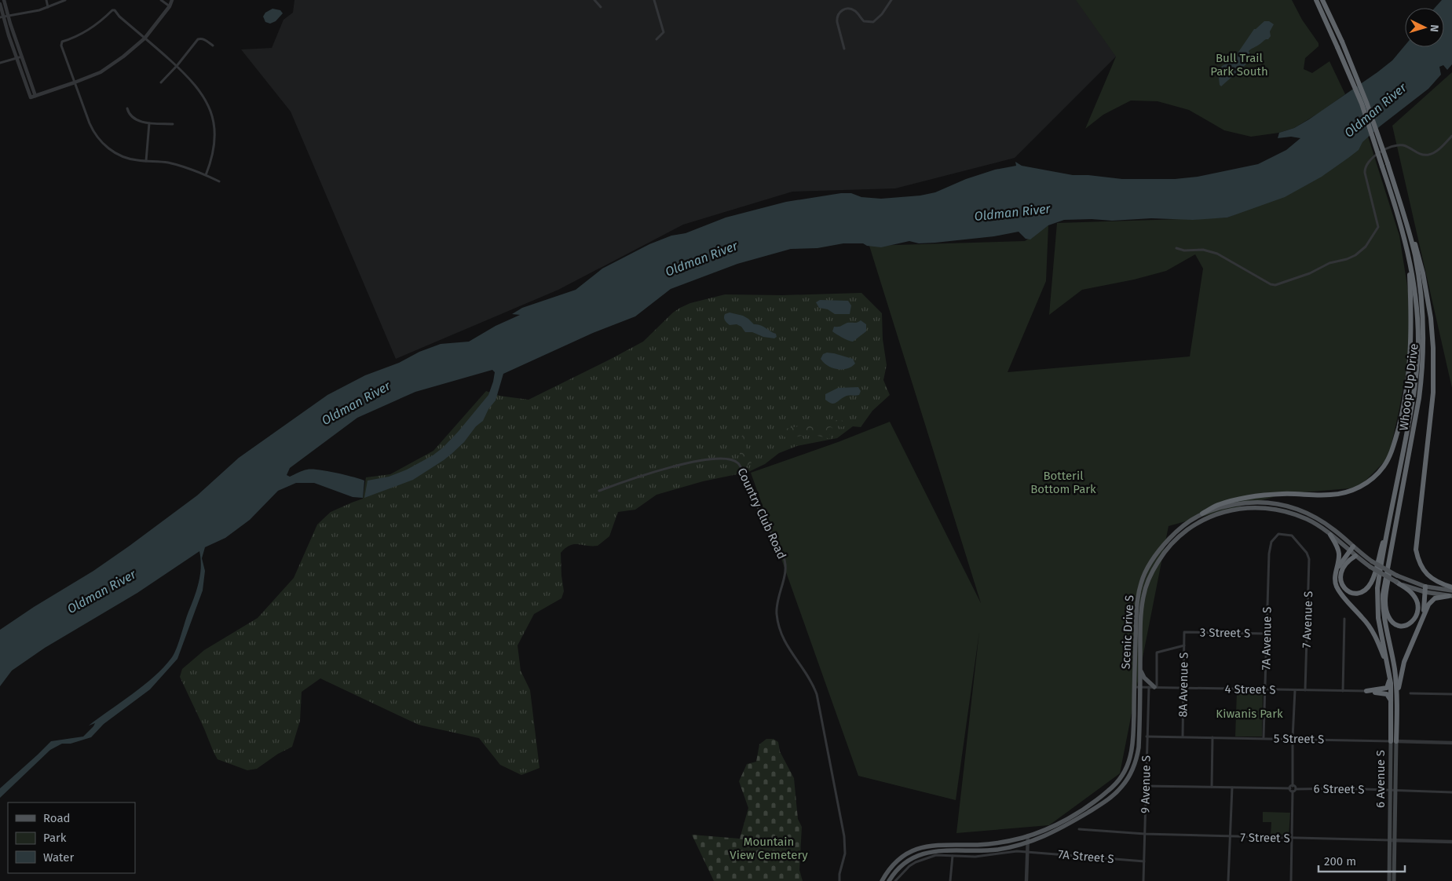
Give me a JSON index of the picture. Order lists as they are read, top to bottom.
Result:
{
  "streets": {
    "highway": ["Whoop-Up Drive", "6 Avenue S"],
    "main road": ["Scenic Drive S"],
    "street": [
      "Country Club Road",
      "7 Avenue S",
      "3 Street S",
      "7A Avenue S",
      "8A Avenue S",
      "4 Street S",
      "5 Street S",
      "9 Avenue S",
      "6 Street S",
      "7 Street S",
      "7A Street S"
    ]
  },
  "crossings": [
    ["Whoop-Up Drive", "6 Avenue S"],
    ["7 Avenue S", "7A Avenue S"],
    ["7 Avenue S", "4 Street S"],
    ["Scenic Drive S", "4 Street S"],
    ["3 Street S", "7A Avenue S"],
    ["3 Street S", "8A Avenue S"],
    ["3 Street S", "4 Street S"],
    ["7A Avenue S", "4 Street S"],
    ["7A Avenue S", "5 Street S"],
    ["8A Avenue S", "4 Street S"],
    ["8A Avenue S", "5 Street S"],
    ["4 Street S", "9 Avenue S"],
    ["5 Street S", "6 Avenue S"],
    ["5 Street S", "9 Avenue S"],
    ["6 Avenue S", "6 Street S"],
    ["6 Avenue S", "7 Street S"],
    ["9 Avenue S", "7 Street S"],
    ["9 Avenue S", "7A Street S"]
  ],
  "water": ["Oldman River"],
  "parks": [
    "Bull Trail Park South",
    "Botteril Bottom Park",
    "Kiwanis Park",
    "Mountain View Cemetery"
  ],
  "legend": ["Road", "Park", "Water"],
  "scale_bar": "200 m",
  "north": "right"
}
